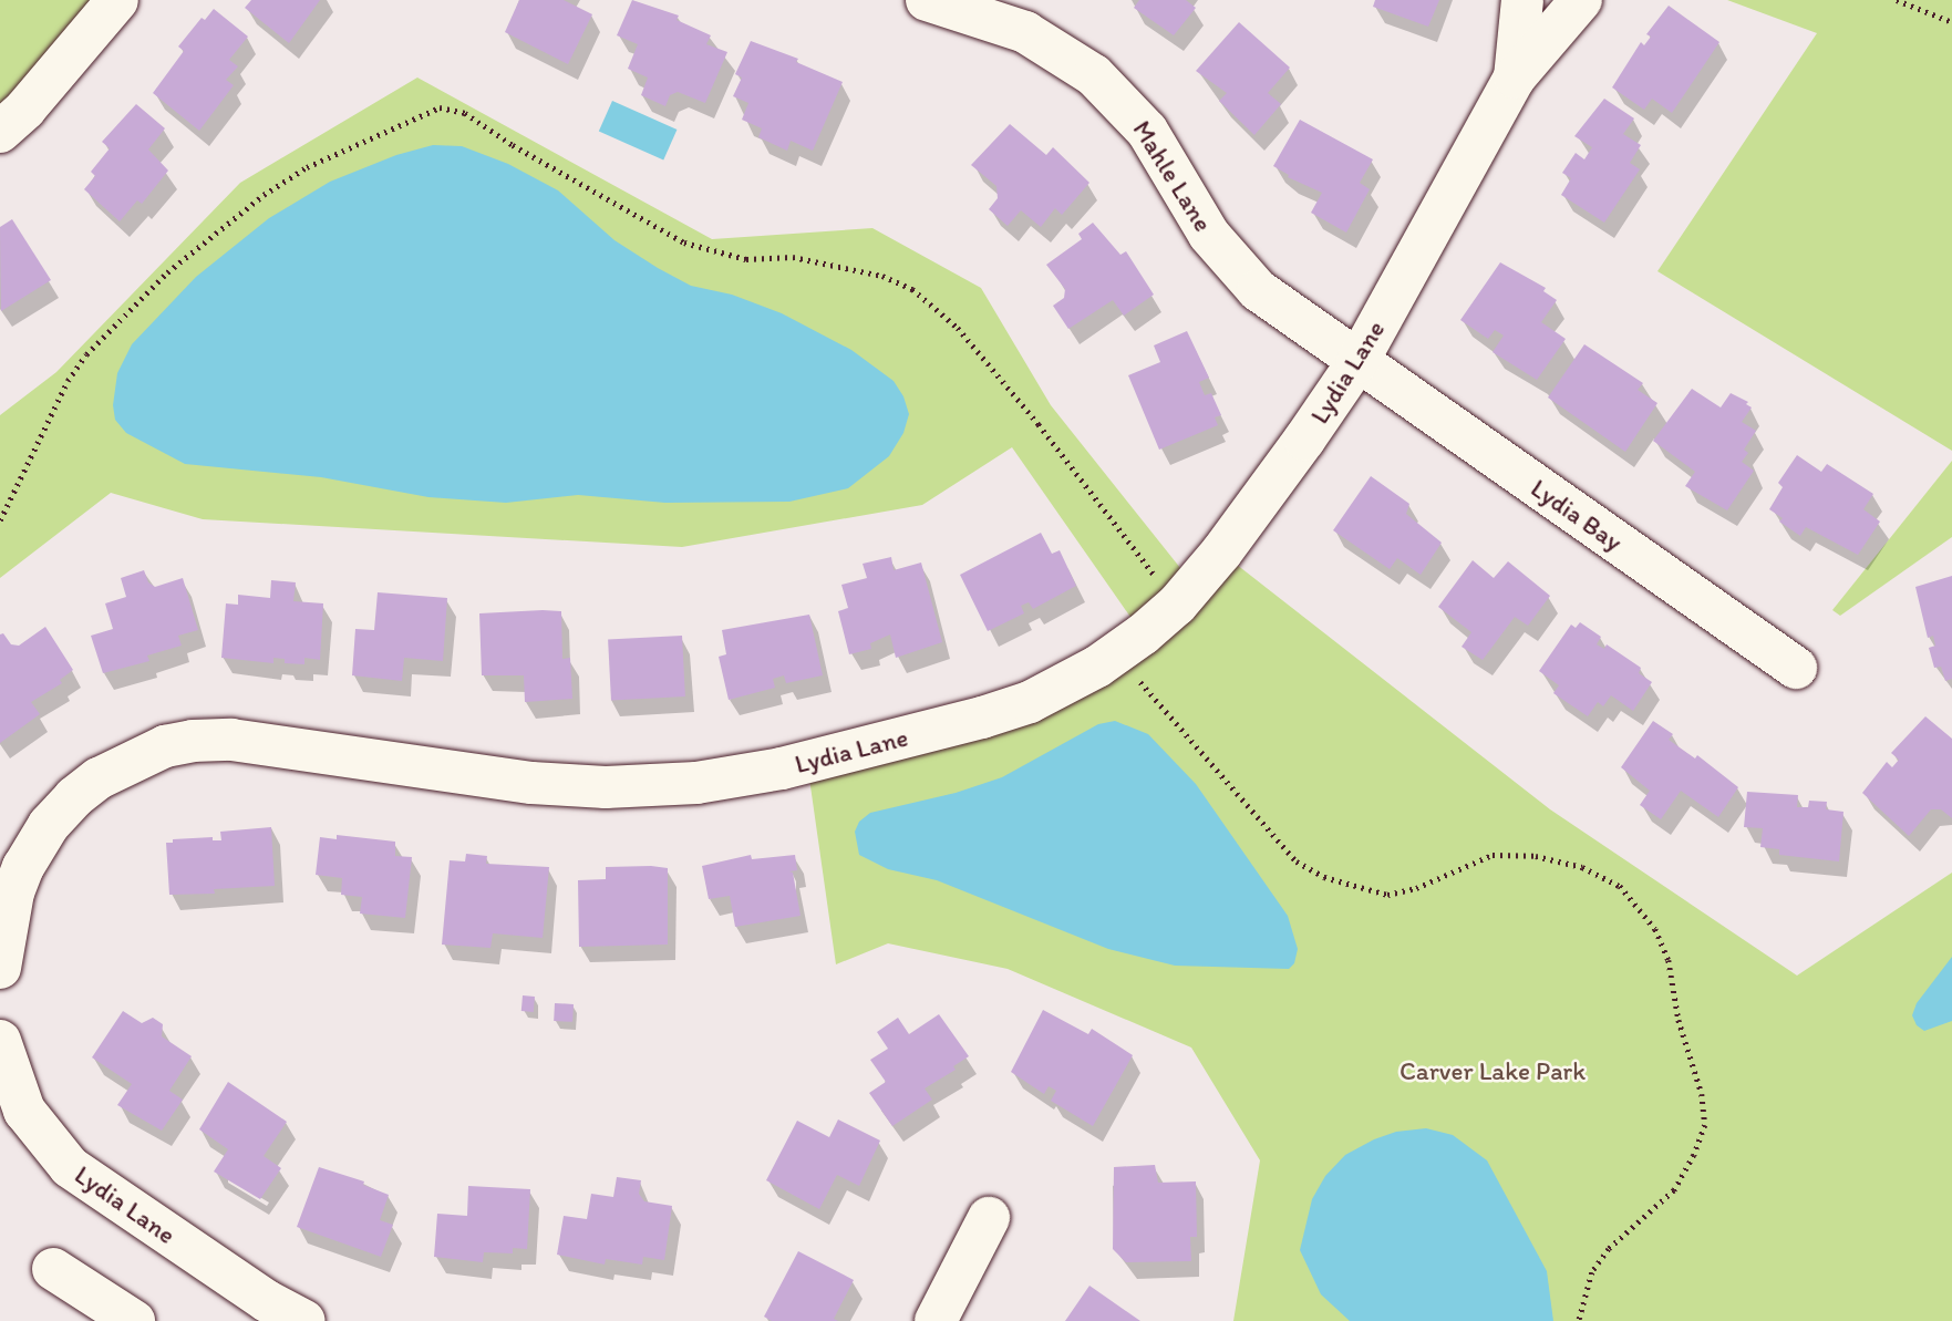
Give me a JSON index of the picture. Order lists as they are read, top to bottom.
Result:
{
  "streets": {
    "street": ["Mahle Lane", "Lydia Lane", "Lydia Bay"]
  },
  "crossings": [
    ["Mahle Lane", "Lydia Lane"],
    ["Mahle Lane", "Lydia Bay"],
    ["Lydia Lane", "Lydia Bay"]
  ],
  "parks": ["Carver Lake Park"]
}
